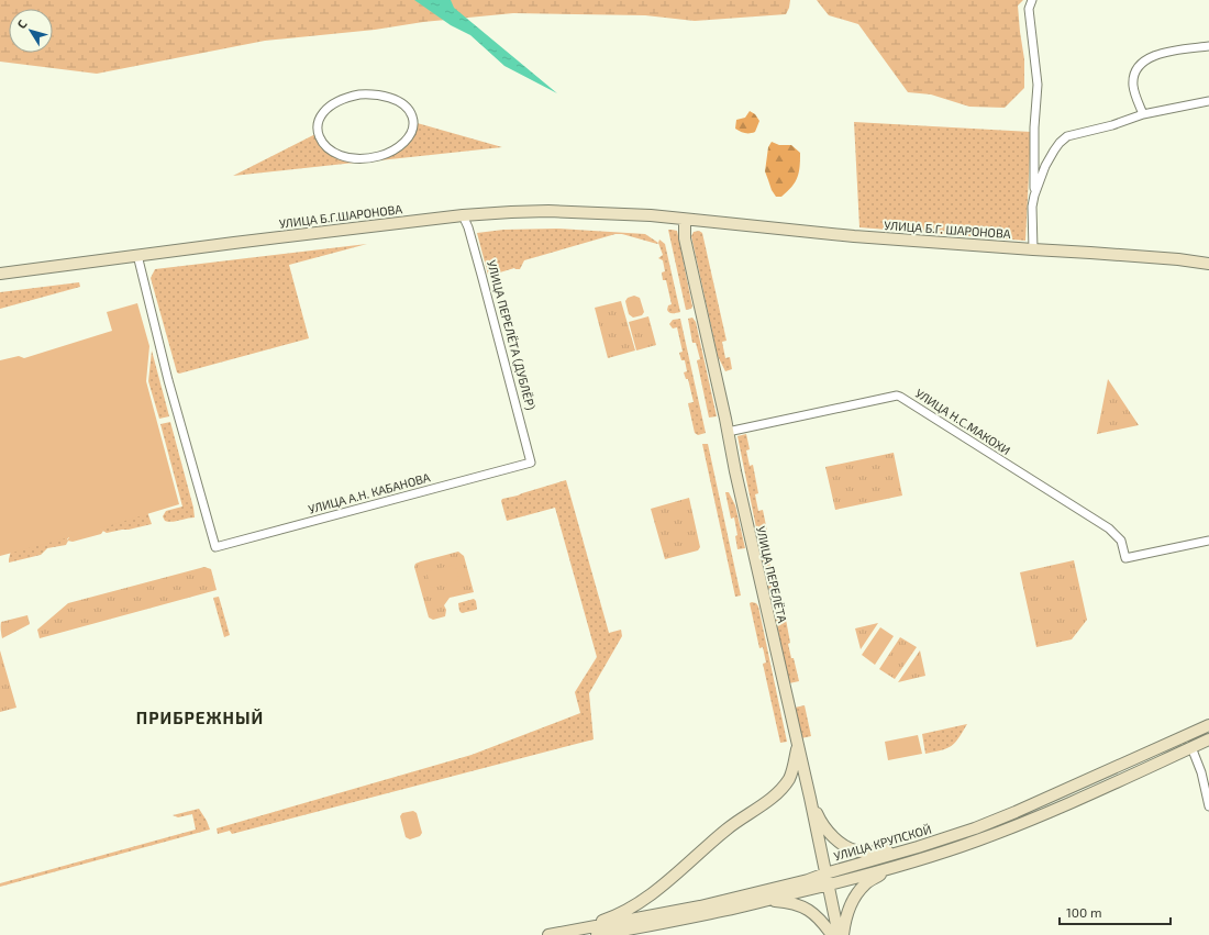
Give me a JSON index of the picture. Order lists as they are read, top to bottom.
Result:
{
  "streets": {
    "main road": [
      "УЛИЦА Б.Г.ШАРОНОВА",
      "УЛИЦА Б.Г. ШАРОНОВА",
      "УЛИЦА ПЕРЕЛЁТА",
      "УЛИЦА КРУПСКОЙ"
    ],
    "street": ["УЛИЦА ПЕРЕЛЁТА (ДУБЛЁР)", "УЛИЦА Н.С.МАКОХИ", "УЛИЦА А.Н. КАБАНОВА"]
  },
  "crossings": [
    ["УЛИЦА Б.Г.ШАРОНОВА", "УЛИЦА Б.Г. ШАРОНОВА"],
    ["УЛИЦА Б.Г.ШАРОНОВА", "УЛИЦА ПЕРЕЛЁТА (ДУБЛЁР)"],
    ["УЛИЦА Б.Г.ШАРОНОВА", "УЛИЦА А.Н. КАБАНОВА"],
    ["УЛИЦА Б.Г.ШАРОНОВА", "УЛИЦА ПЕРЕЛЁТА"],
    ["УЛИЦА Б.Г. ШАРОНОВА", "УЛИЦА ПЕРЕЛЁТА"],
    ["УЛИЦА ПЕРЕЛЁТА (ДУБЛЁР)", "УЛИЦА А.Н. КАБАНОВА"],
    ["УЛИЦА Н.С.МАКОХИ", "УЛИЦА ПЕРЕЛЁТА"],
    ["УЛИЦА ПЕРЕЛЁТА", "УЛИЦА КРУПСКОЙ"]
  ],
  "districts": ["ПРИБРЕЖНЫЙ"],
  "scale_bar": "100 m",
  "north": "top left"
}
